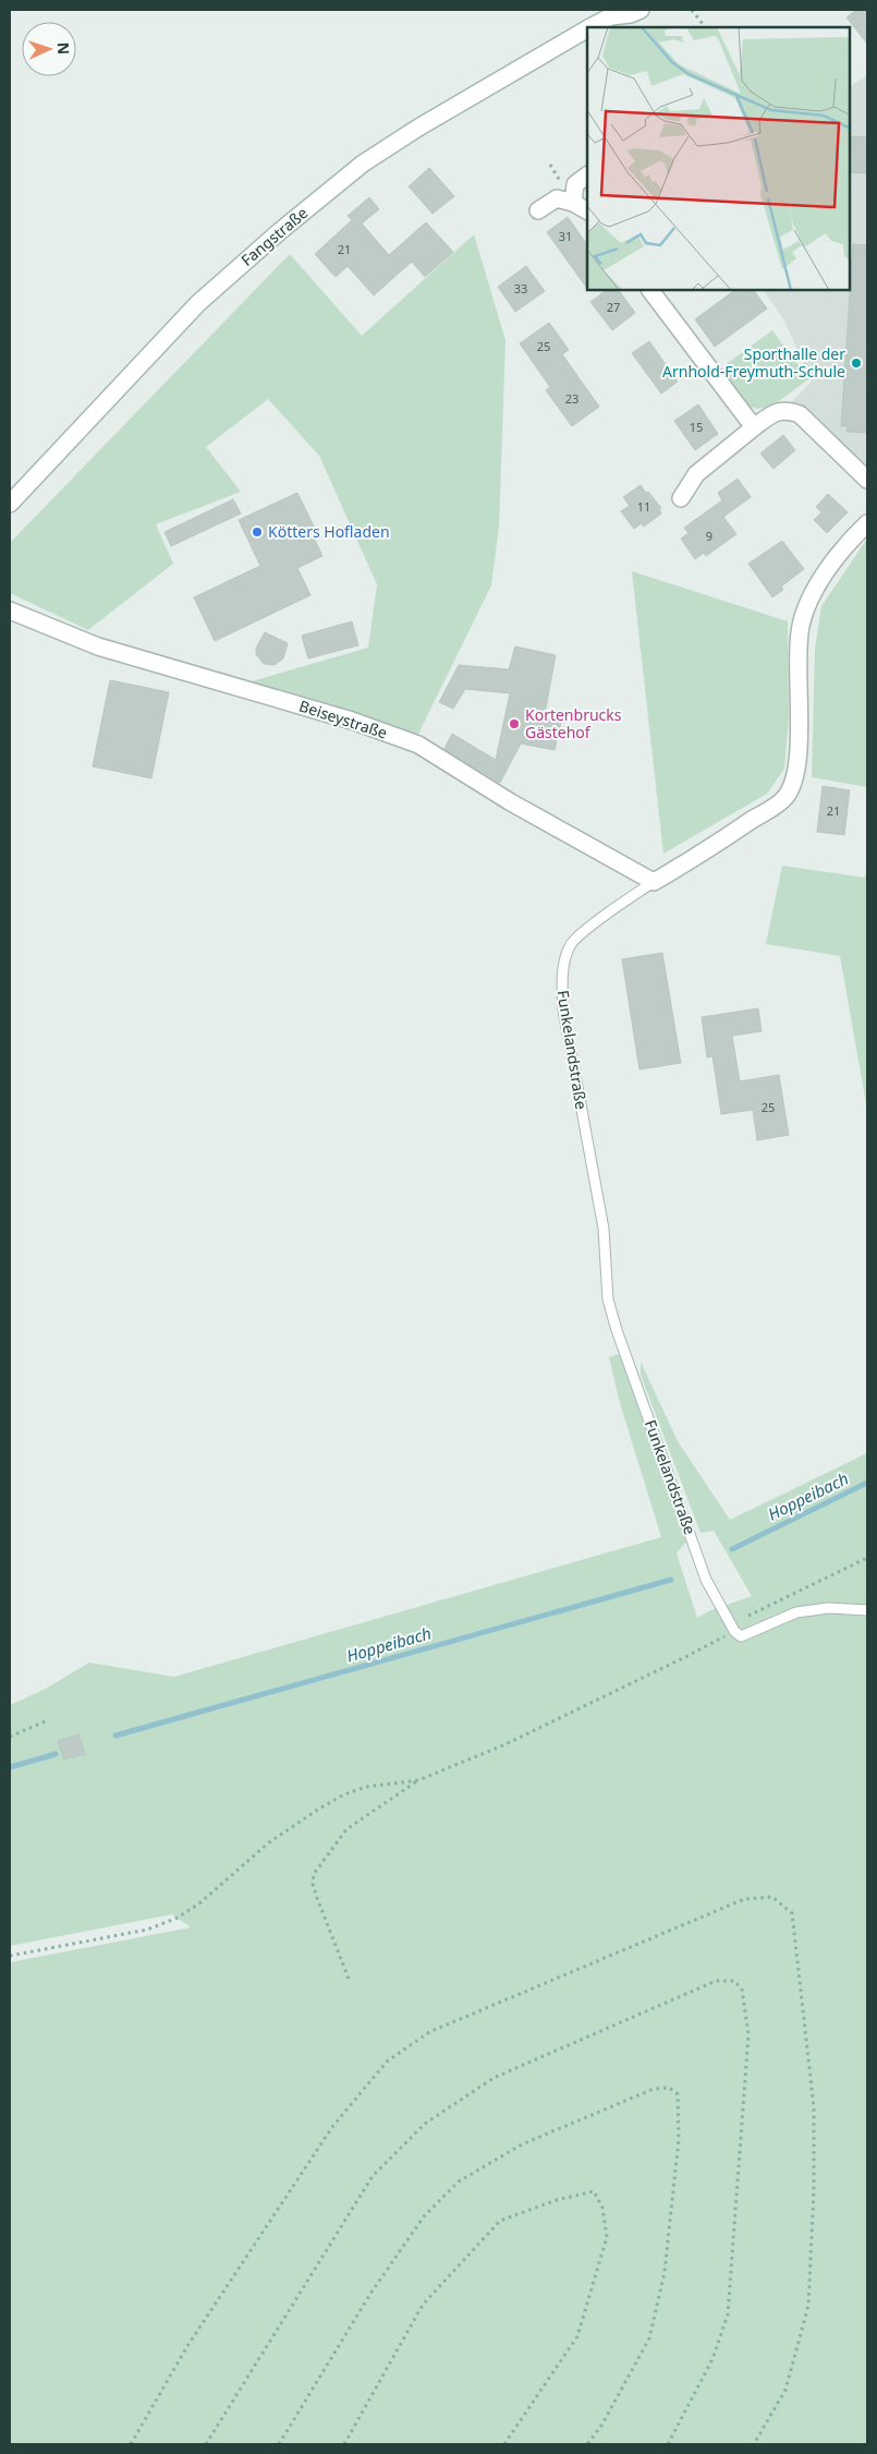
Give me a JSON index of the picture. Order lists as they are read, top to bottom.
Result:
{
  "streets": {
    "street": ["Fangstraße", "Beiseystraße", "Funkelandstraße"]
  },
  "crossings": [
    ["Beiseystraße", "Funkelandstraße"]
  ],
  "water": ["Hoppeibach"],
  "places": ["Sporthalle der Arnhold-Freymuth-Schule", "Kötters Hofladen", "Kortenbrucks Gästehof"],
  "house_numbers": [
    "31",
    "21",
    "33",
    "27",
    "25",
    "23",
    "15",
    "11",
    "9",
    "21",
    "25"
  ],
  "north": "right"
}
